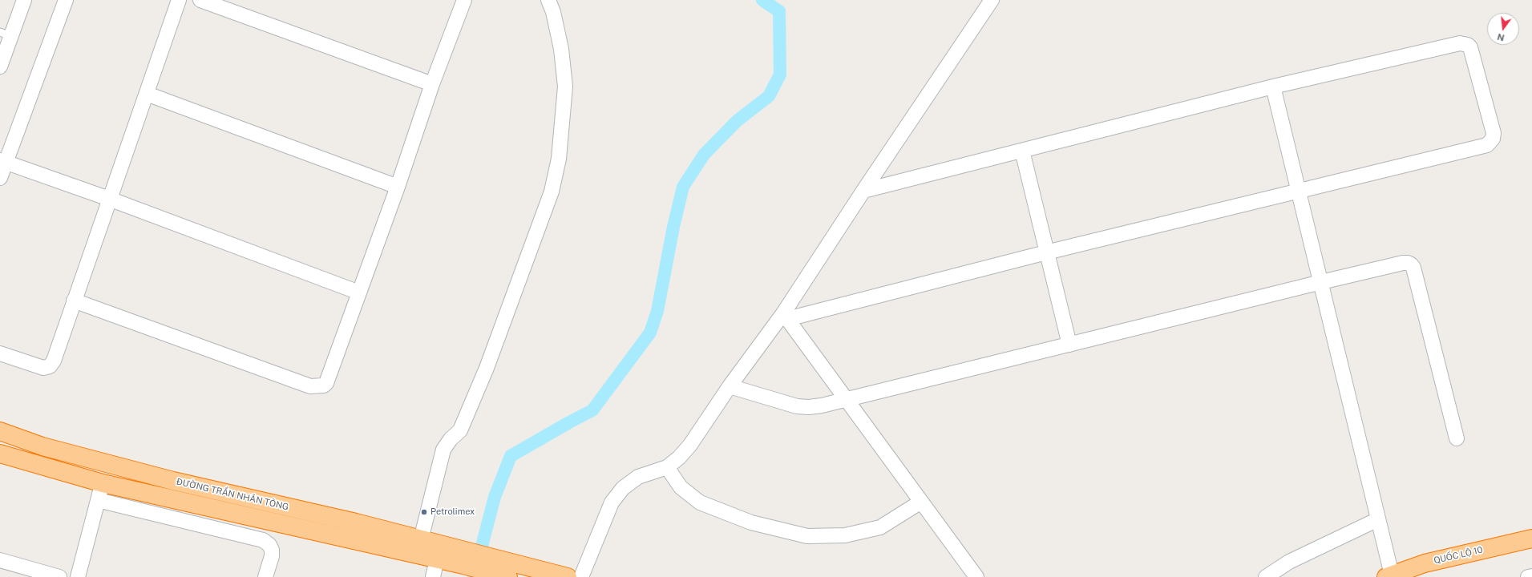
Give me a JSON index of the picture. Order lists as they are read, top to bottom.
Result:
{
  "streets": {
    "highway": ["ĐƯỜNG TRẦN NHÂN TÔNG", "QUỐC LỘ 10"]
  },
  "places": ["Petrolimex"],
  "north": "bottom"
}
